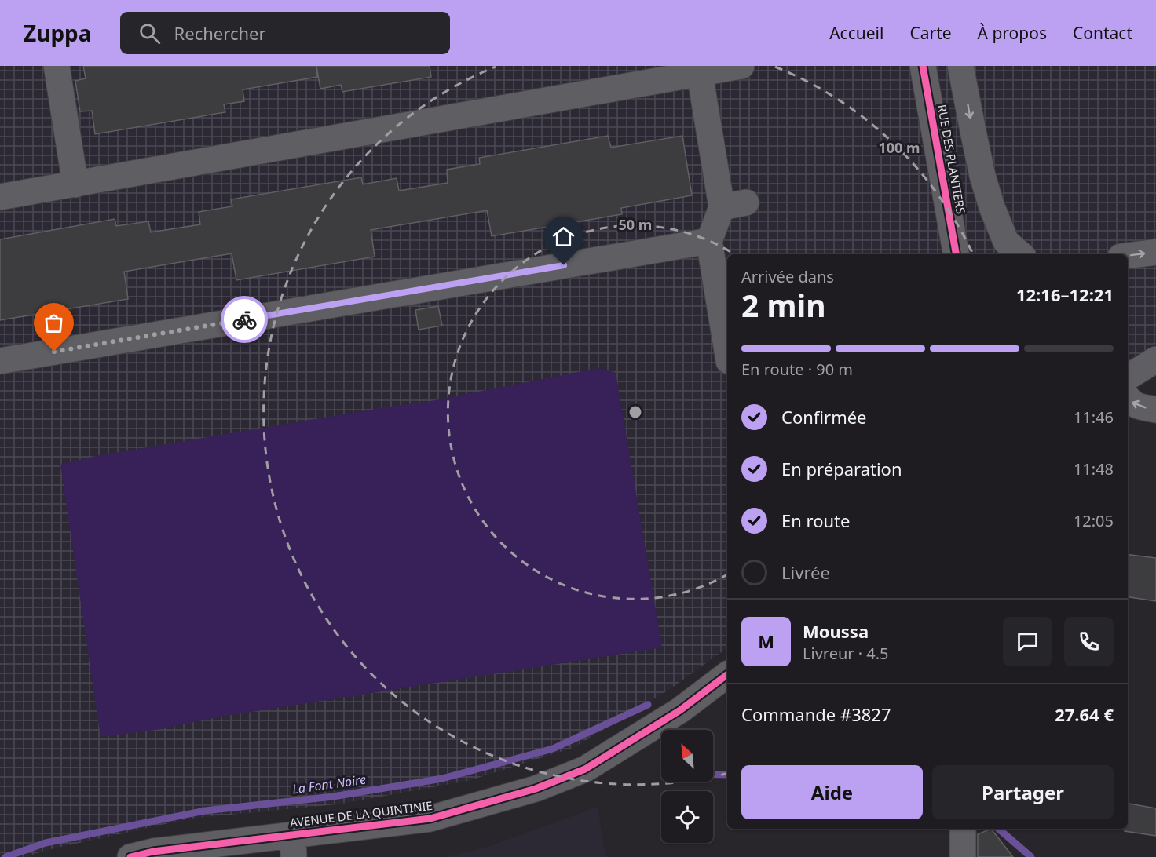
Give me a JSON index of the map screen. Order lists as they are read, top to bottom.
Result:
{
  "streets": {
    "street": ["RUE DES PLANTIERS", "AVENUE DE LA QUINTINIE"]
  },
  "water": ["La Font Noire"],
  "north": "top left",
  "page": {
    "header": "Zuppa",
    "search": "Rechercher",
    "nav": [
      "Accueil",
      "Carte",
      "À propos",
      "Contact"
    ],
    "heading": ["2 min", "Arrivée dans", "12:16–12:21"],
    "panel": [
      "Moussa",
      "Livreur · 4.5",
      "Commande #3827",
      "27.64 €"
    ],
    "bar": "En route · 90 m",
    "list": [
      ["Confirmée", "11:46"],
      ["En préparation", "11:48"],
      ["En route", "12:05"],
      "Livrée"
    ],
    "round": "M",
    "buttons": ["Aide", "Partager"]
  },
  "rings": ["100 m", "50 m"]
}
